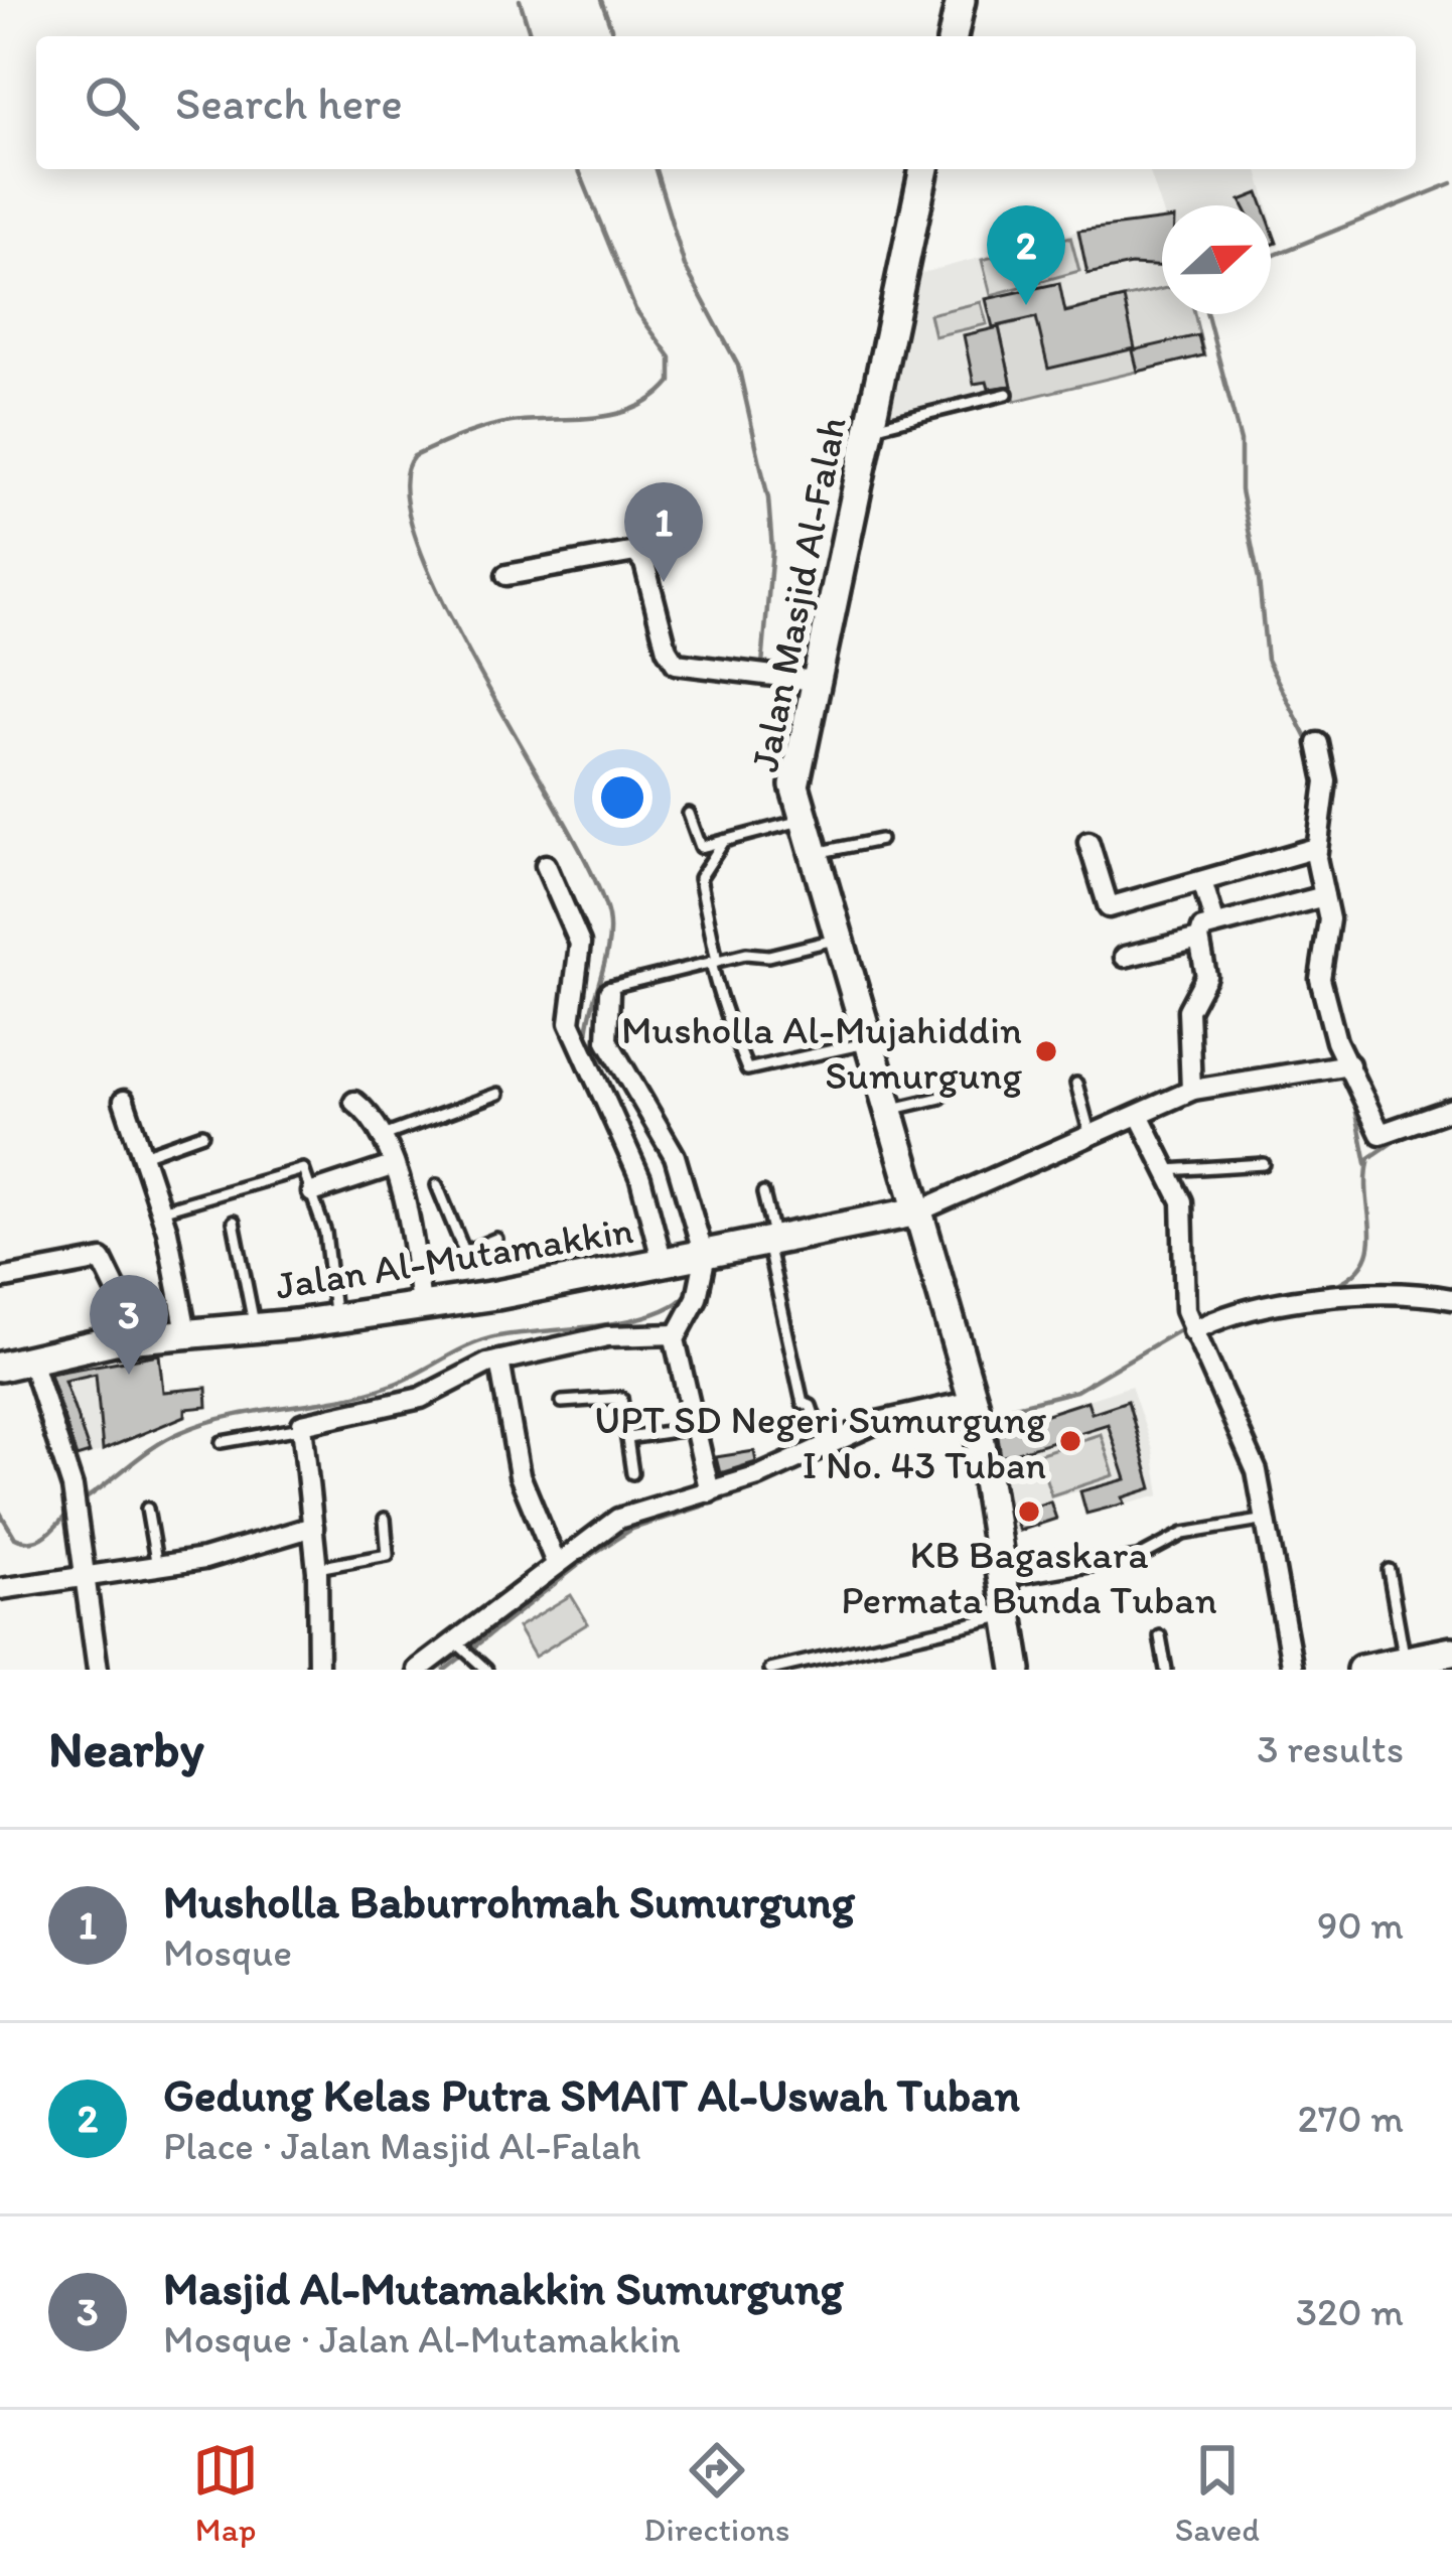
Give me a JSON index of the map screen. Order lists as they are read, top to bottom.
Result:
{
  "streets": {
    "street": ["Jalan Masjid Al-Falah", "Jalan Al-Mutamakkin"]
  },
  "crossings": [
    ["Jalan Masjid Al-Falah", "Jalan Al-Mutamakkin"]
  ],
  "places": ["Musholla Al-Mujahiddin Sumurgung", "UPT SD Negeri Sumurgung I No. 43 Tuban", "KB Bagaskara Permata Bunda Tuban"],
  "north": "right",
  "page": {
    "search": "Search here",
    "pins": ["2", "1", "3"],
    "heading": ["Nearby", "3 results"],
    "list": [
      {
        "mark": "1",
        "name": "Musholla Baburrohmah Sumurgung",
        "note": "Mosque",
        "value": "90 m"
      },
      {
        "mark": "2",
        "name": "Gedung Kelas Putra SMAIT Al-Uswah Tuban",
        "note": "Place · Jalan Masjid Al-Falah",
        "value": "270 m"
      },
      {
        "mark": "3",
        "name": "Masjid Al-Mutamakkin Sumurgung",
        "note": "Mosque · Jalan Al-Mutamakkin",
        "value": "320 m"
      }
    ],
    "nav": ["Map", "Directions", "Saved"]
  }
}
